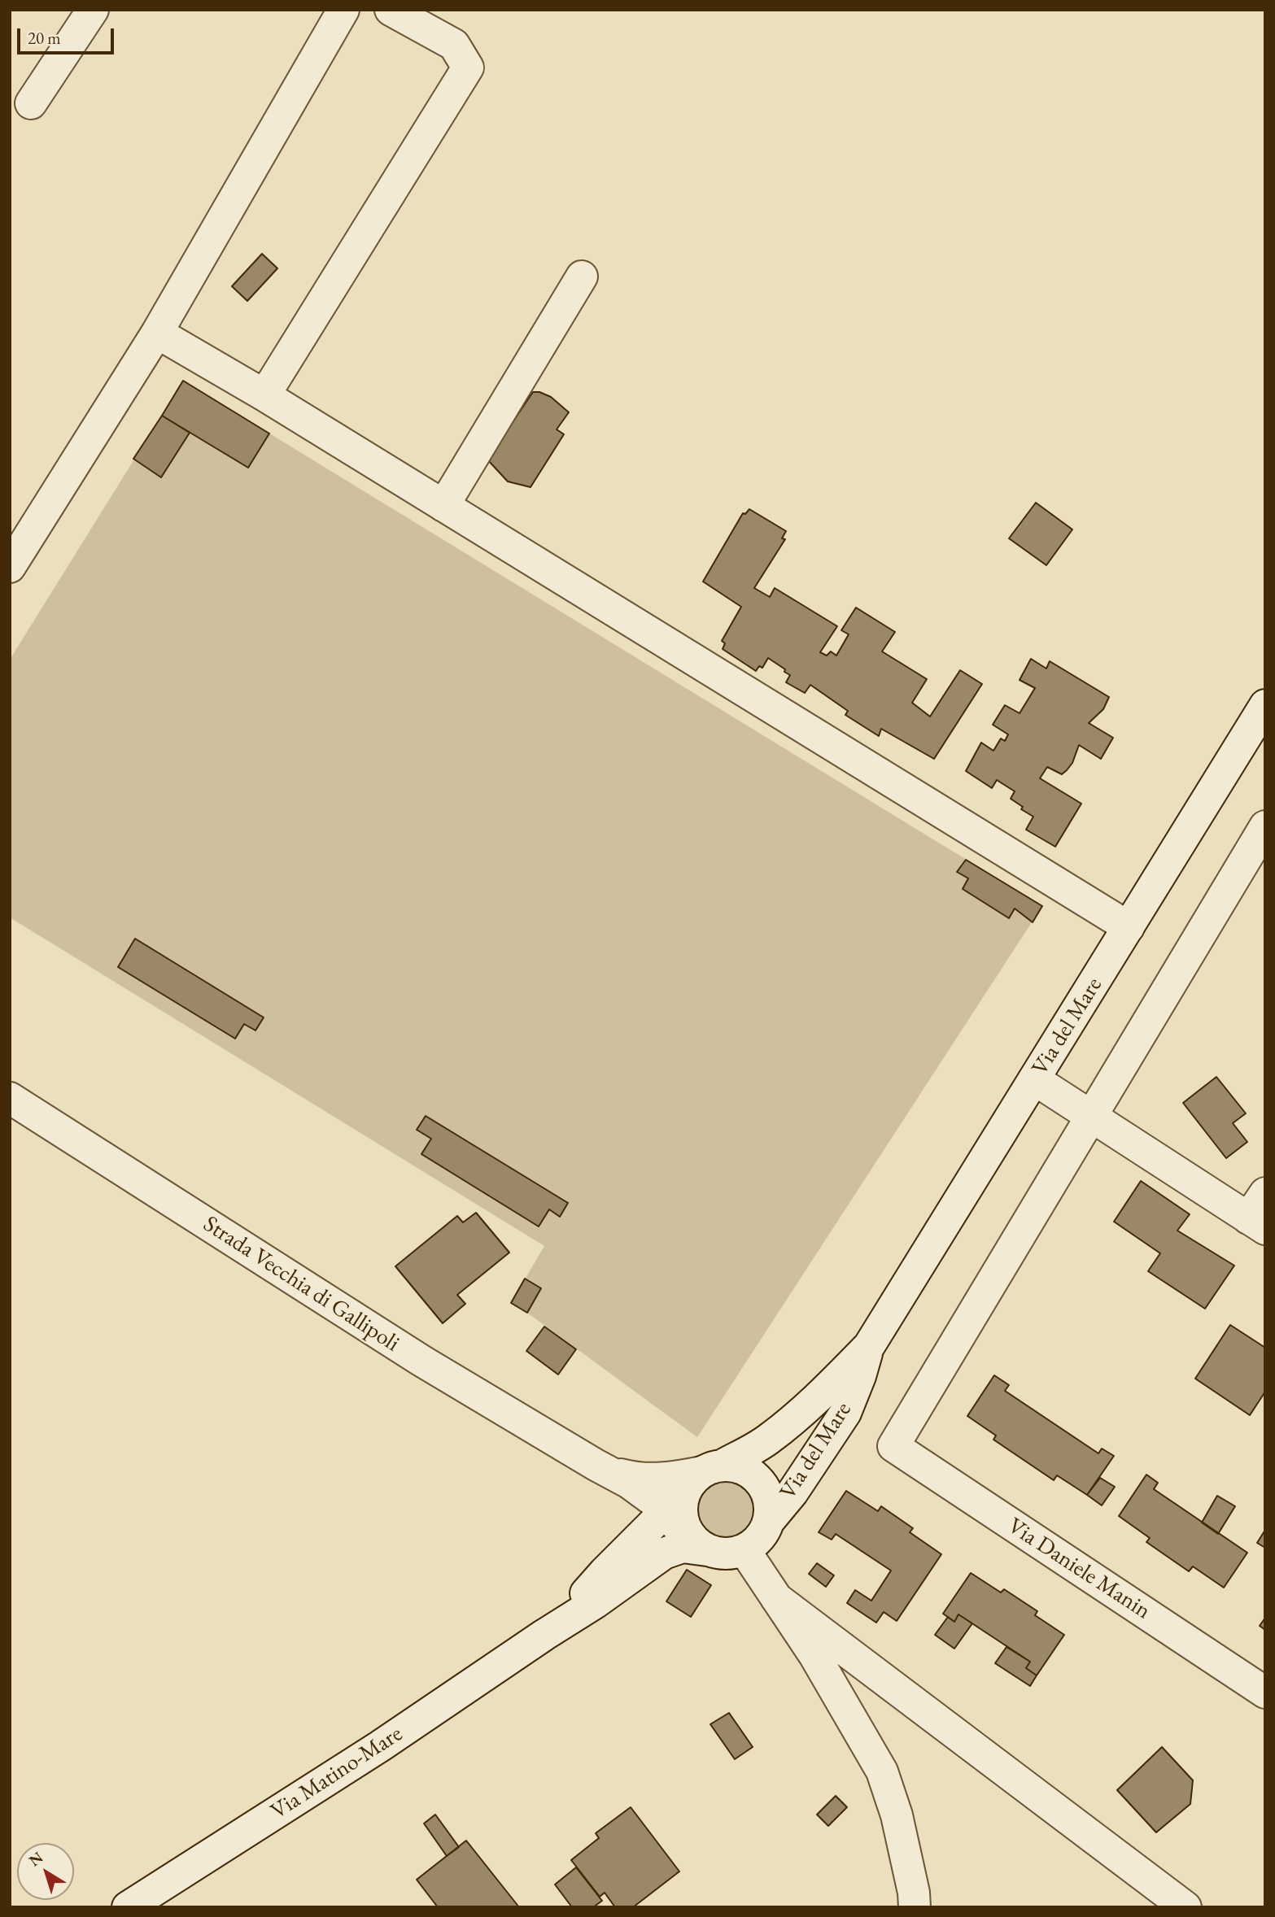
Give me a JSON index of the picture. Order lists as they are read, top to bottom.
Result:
{
  "streets": {
    "street": [
      "Via del Mare",
      "Strada Vecchia di Gallipoli",
      "Via Daniele Manin",
      "Via Matino-Mare"
    ]
  },
  "crossings": [
    ["Via del Mare", "Strada Vecchia di Gallipoli"]
  ],
  "scale_bar": "20 m",
  "north": "top left"
}
